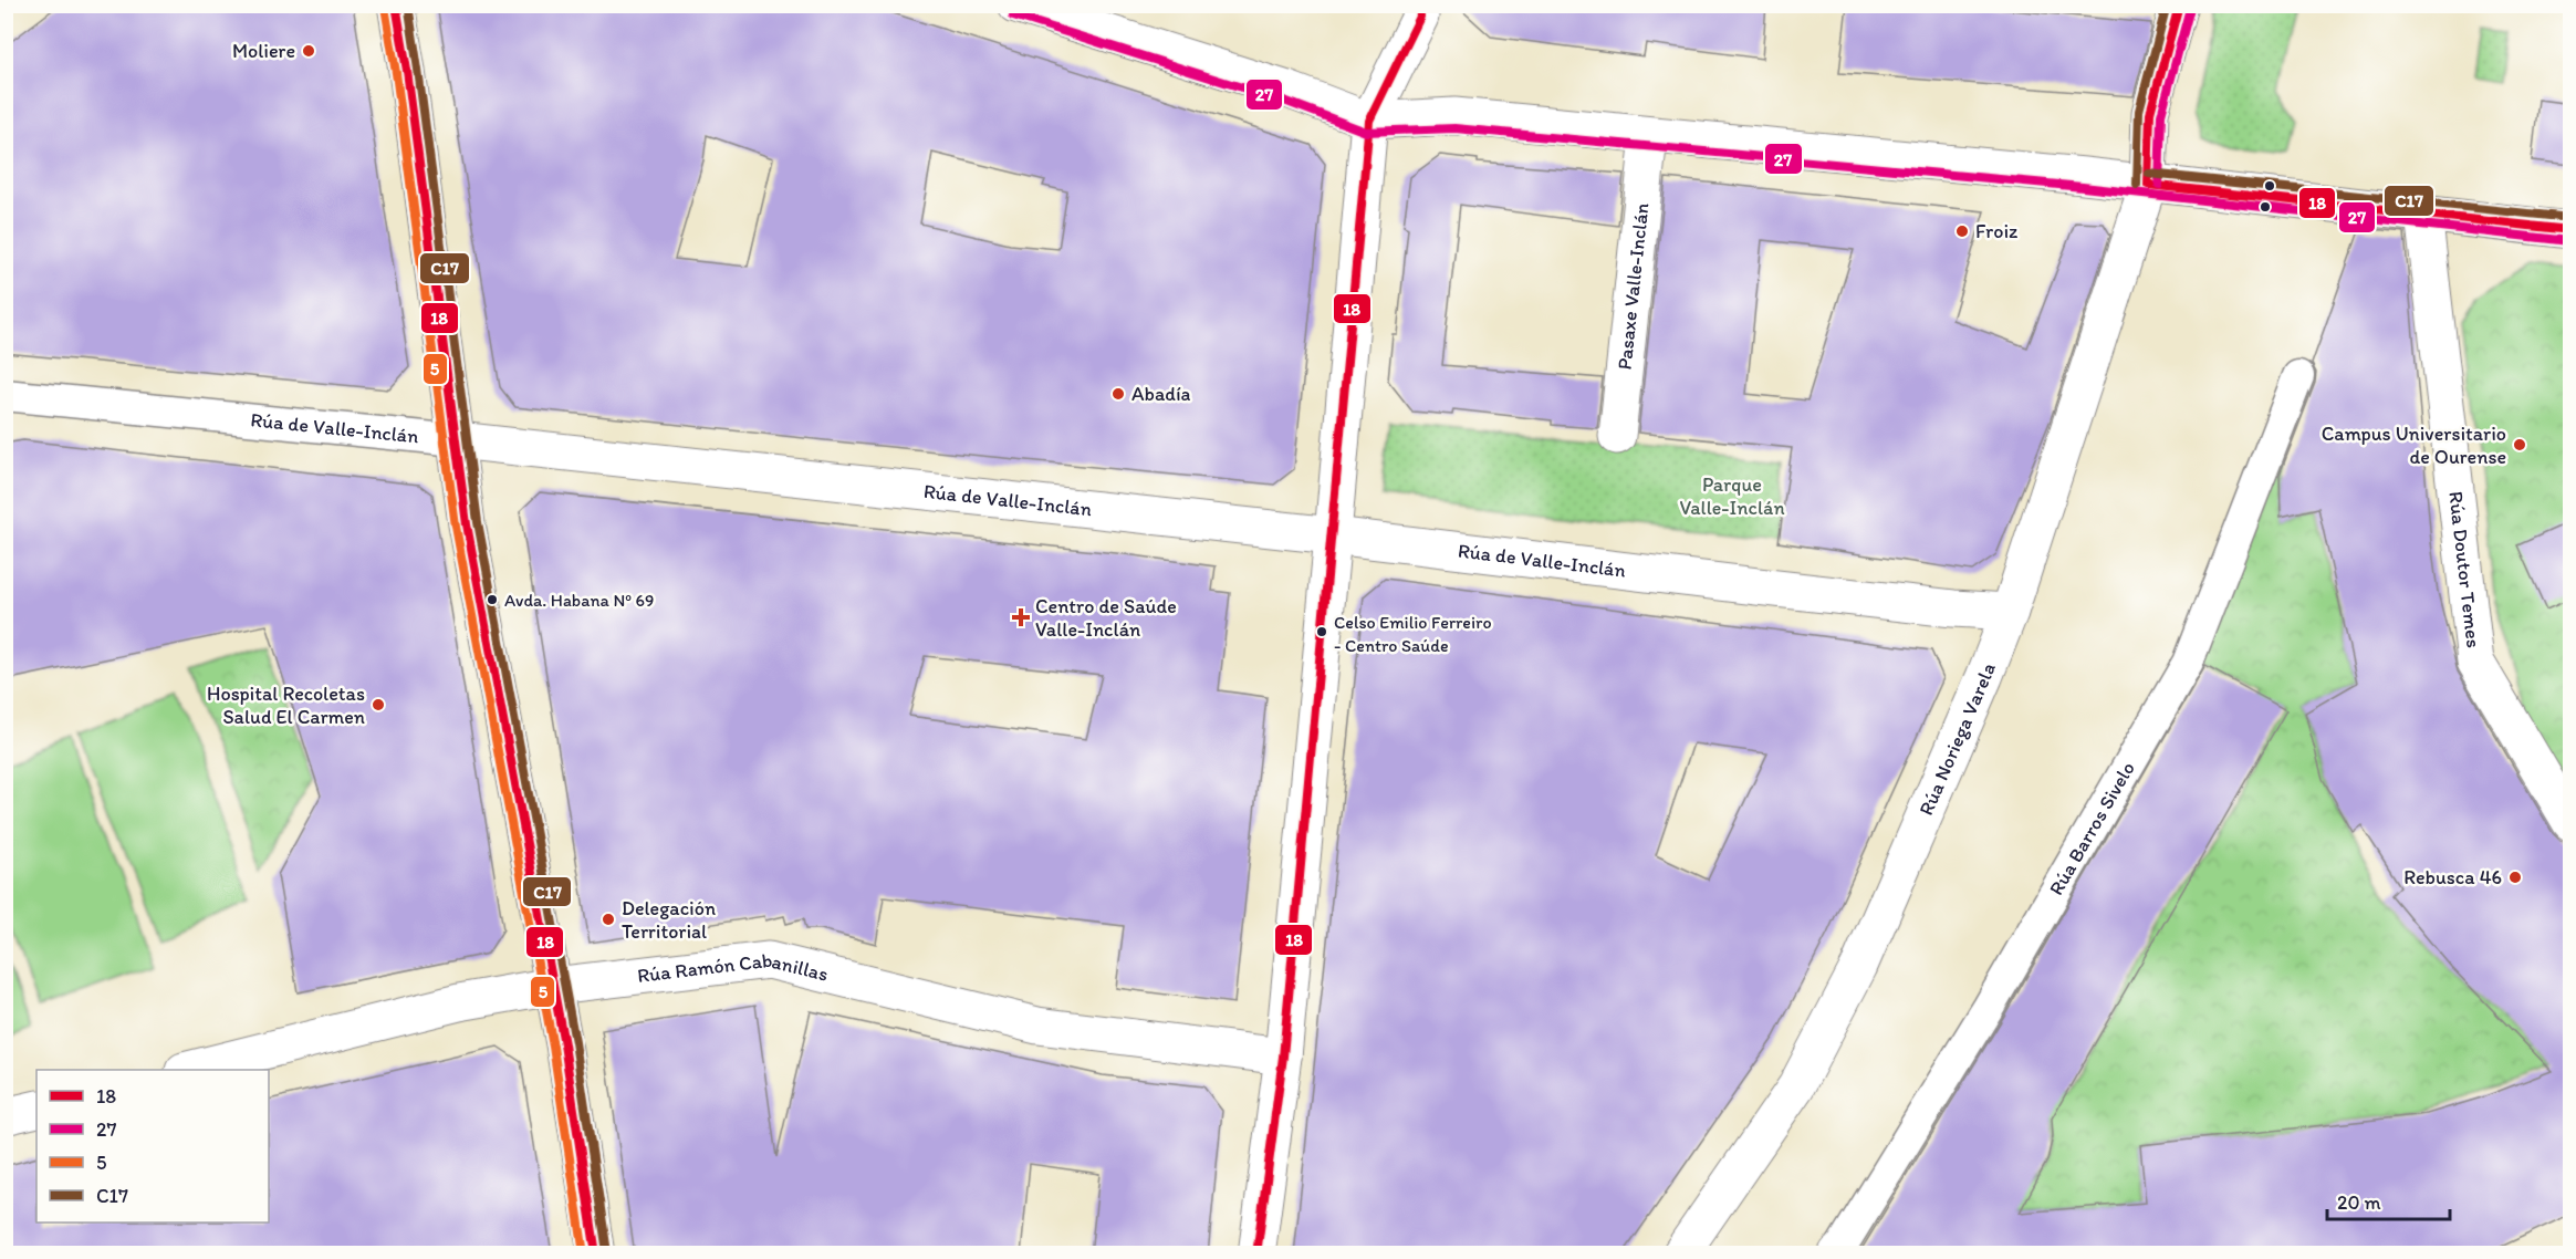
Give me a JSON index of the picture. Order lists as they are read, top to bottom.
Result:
{
  "streets": {
    "street": [
      "Pasaxe Valle-Inclán",
      "Rúa de Valle-Inclán",
      "Rúa Doutor Temes",
      "Rúa Noriega Varela",
      "Rúa Barros Sivelo",
      "Rúa Ramón Cabanillas"
    ]
  },
  "crossings": [
    ["Rúa de Valle-Inclán", "Rúa Noriega Varela"]
  ],
  "parks": ["Parque Valle-Inclán"],
  "places": {
    "other": [
      "Moliere",
      "Froiz",
      "Abadía",
      "Campus Universitario de Ourense",
      "Avda. Habana Nº 69",
      "Celso Emilio Ferreiro - Centro Saúde",
      "Hospital Recoletas Salud El Carmen",
      "Rebusca 46",
      "Delegación Territorial"
    ],
    "health": ["Centro de Saúde Valle-Inclán"]
  },
  "lines": [
    "transit line 18",
    "transit line C17",
    "transit line 5",
    "transit line 27"
  ],
  "legend": [
    "18",
    "27",
    "5",
    "C17"
  ],
  "scale_bar": "20 m"
}
